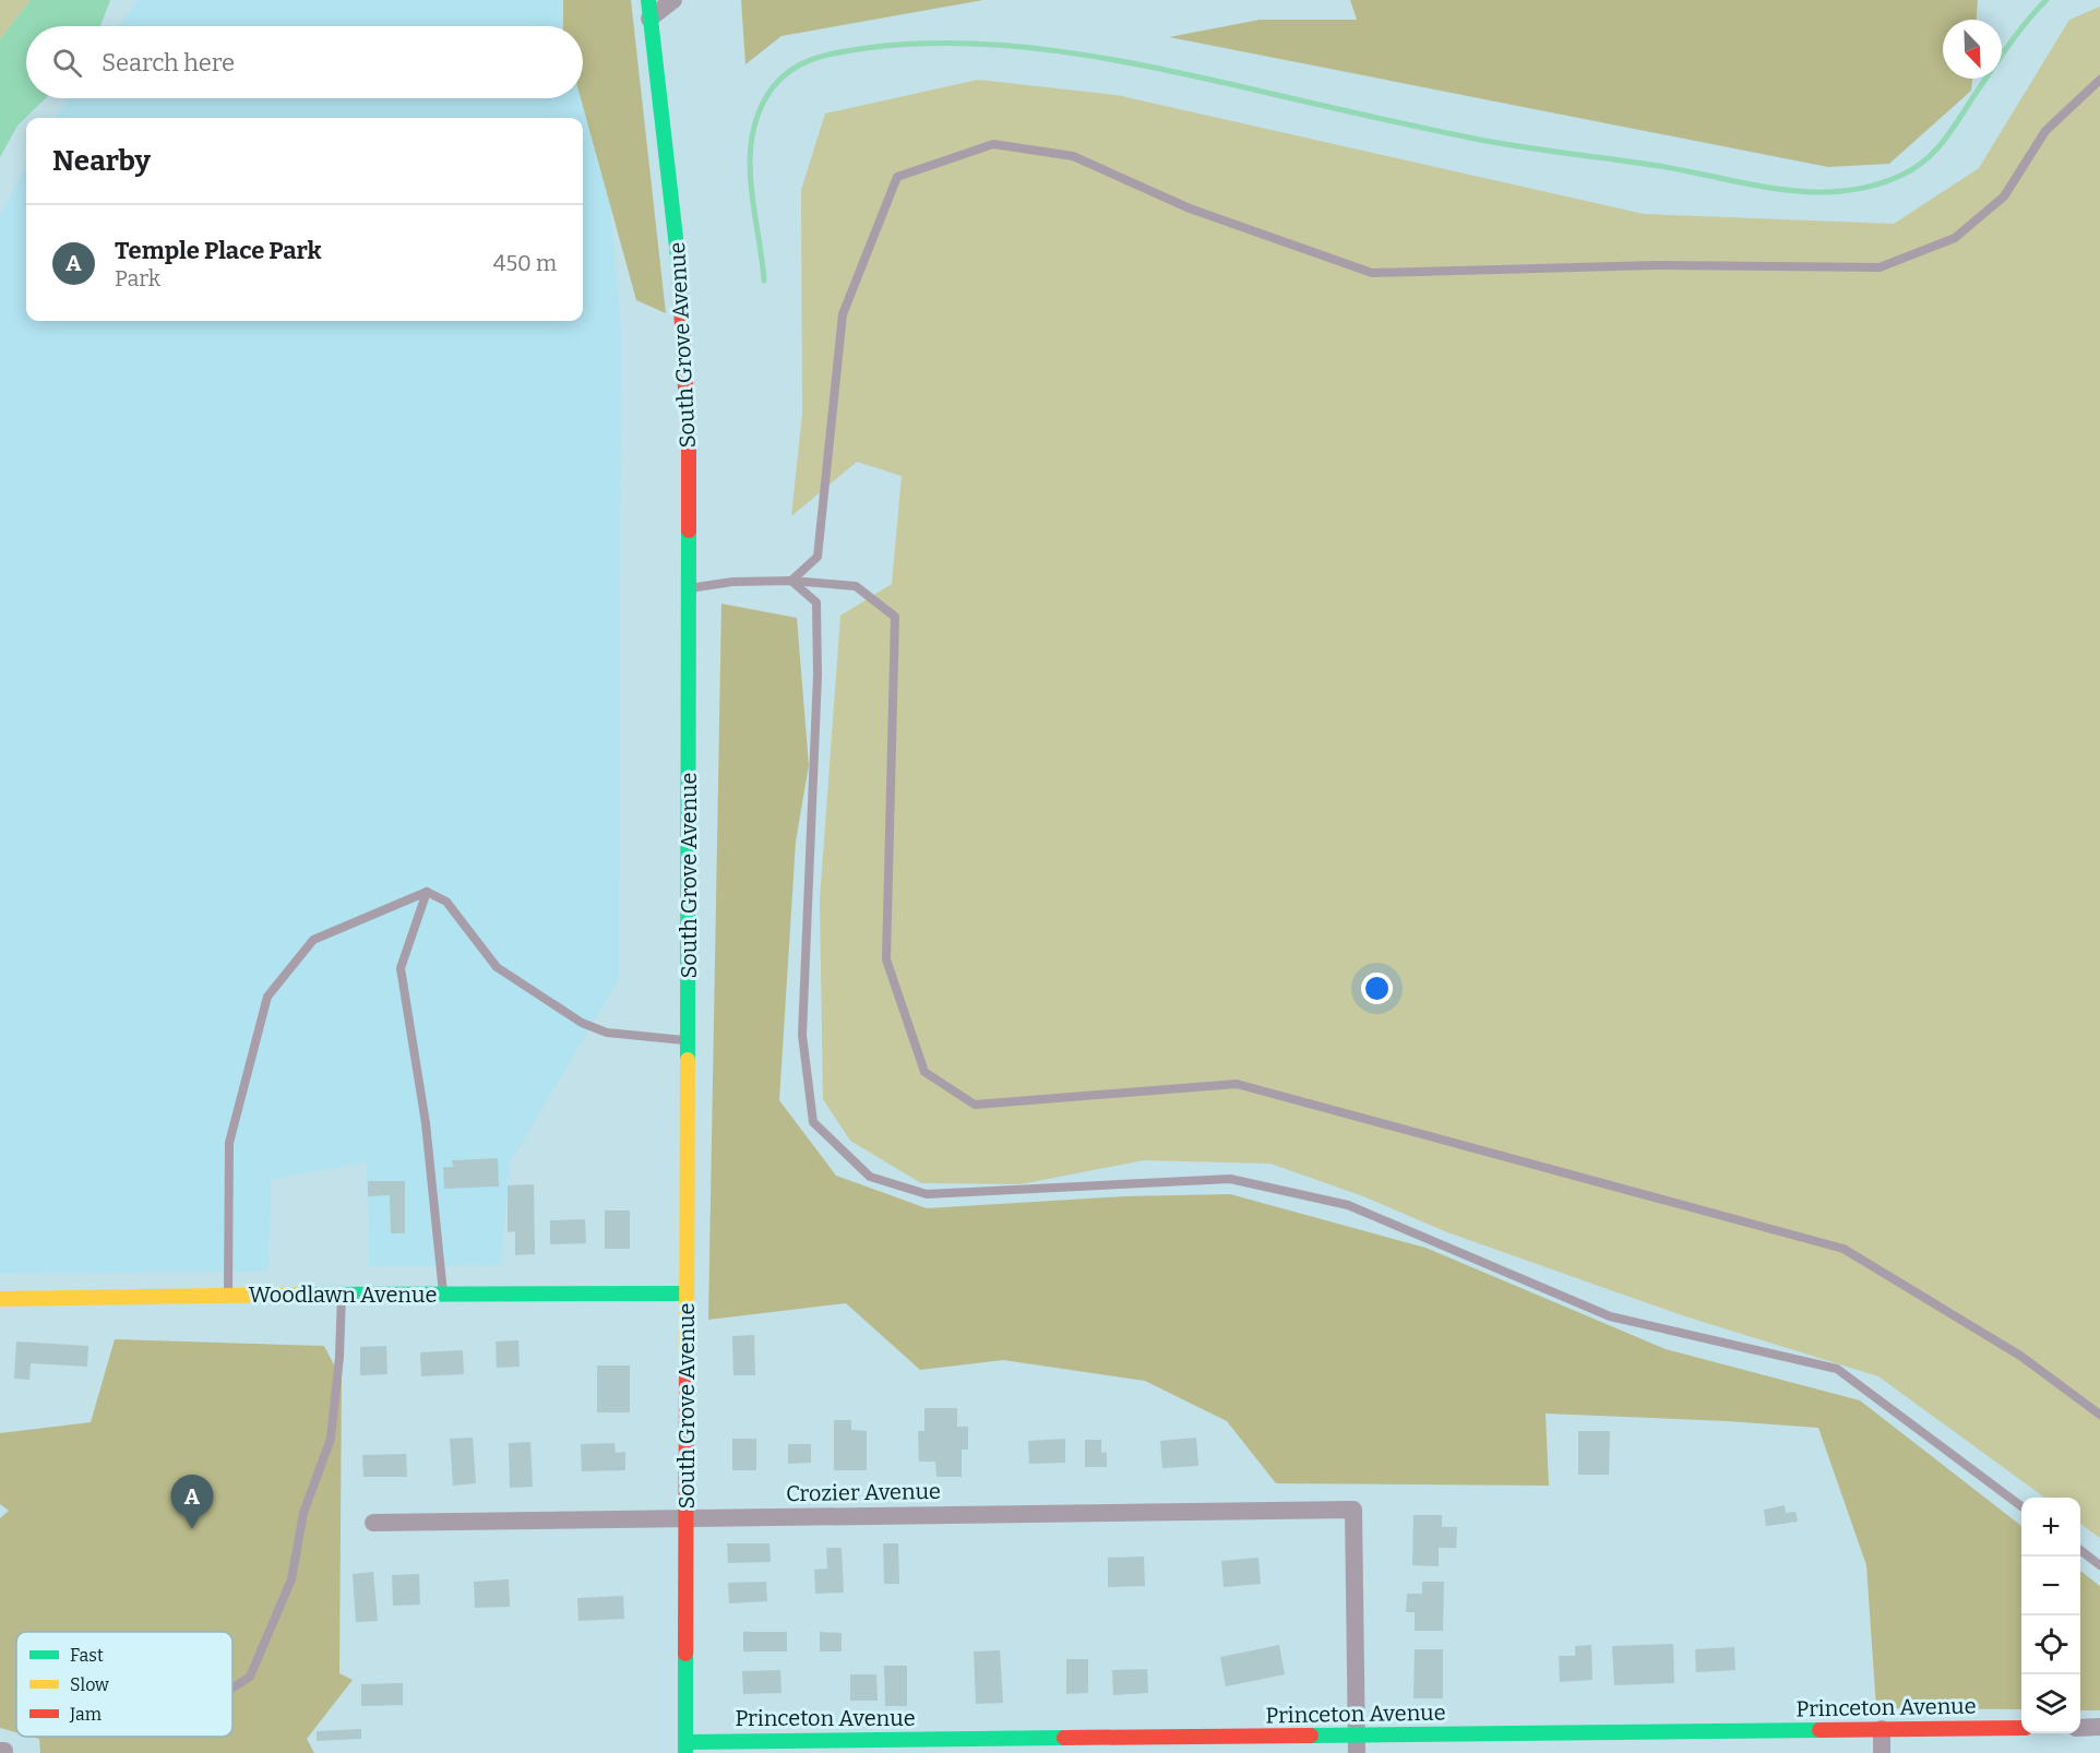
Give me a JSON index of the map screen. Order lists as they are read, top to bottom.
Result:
{
  "streets": {
    "street": [
      "South Grove Avenue",
      "Woodlawn Avenue",
      "Crozier Avenue",
      "Princeton Avenue"
    ]
  },
  "crossings": [
    ["South Grove Avenue", "Woodlawn Avenue"],
    ["South Grove Avenue", "Crozier Avenue"],
    ["South Grove Avenue", "Princeton Avenue"],
    ["Crozier Avenue", "Princeton Avenue"]
  ],
  "legend": ["Fast", "Slow", "Jam"],
  "north": "bottom right",
  "page": {
    "search": "Search here",
    "heading": "Nearby",
    "list": [
      {
        "mark": "A",
        "name": "Temple Place Park",
        "note": "Park",
        "value": "450 m"
      }
    ],
    "pins": "A",
    "map_buttons": ["+", "−"]
  }
}
